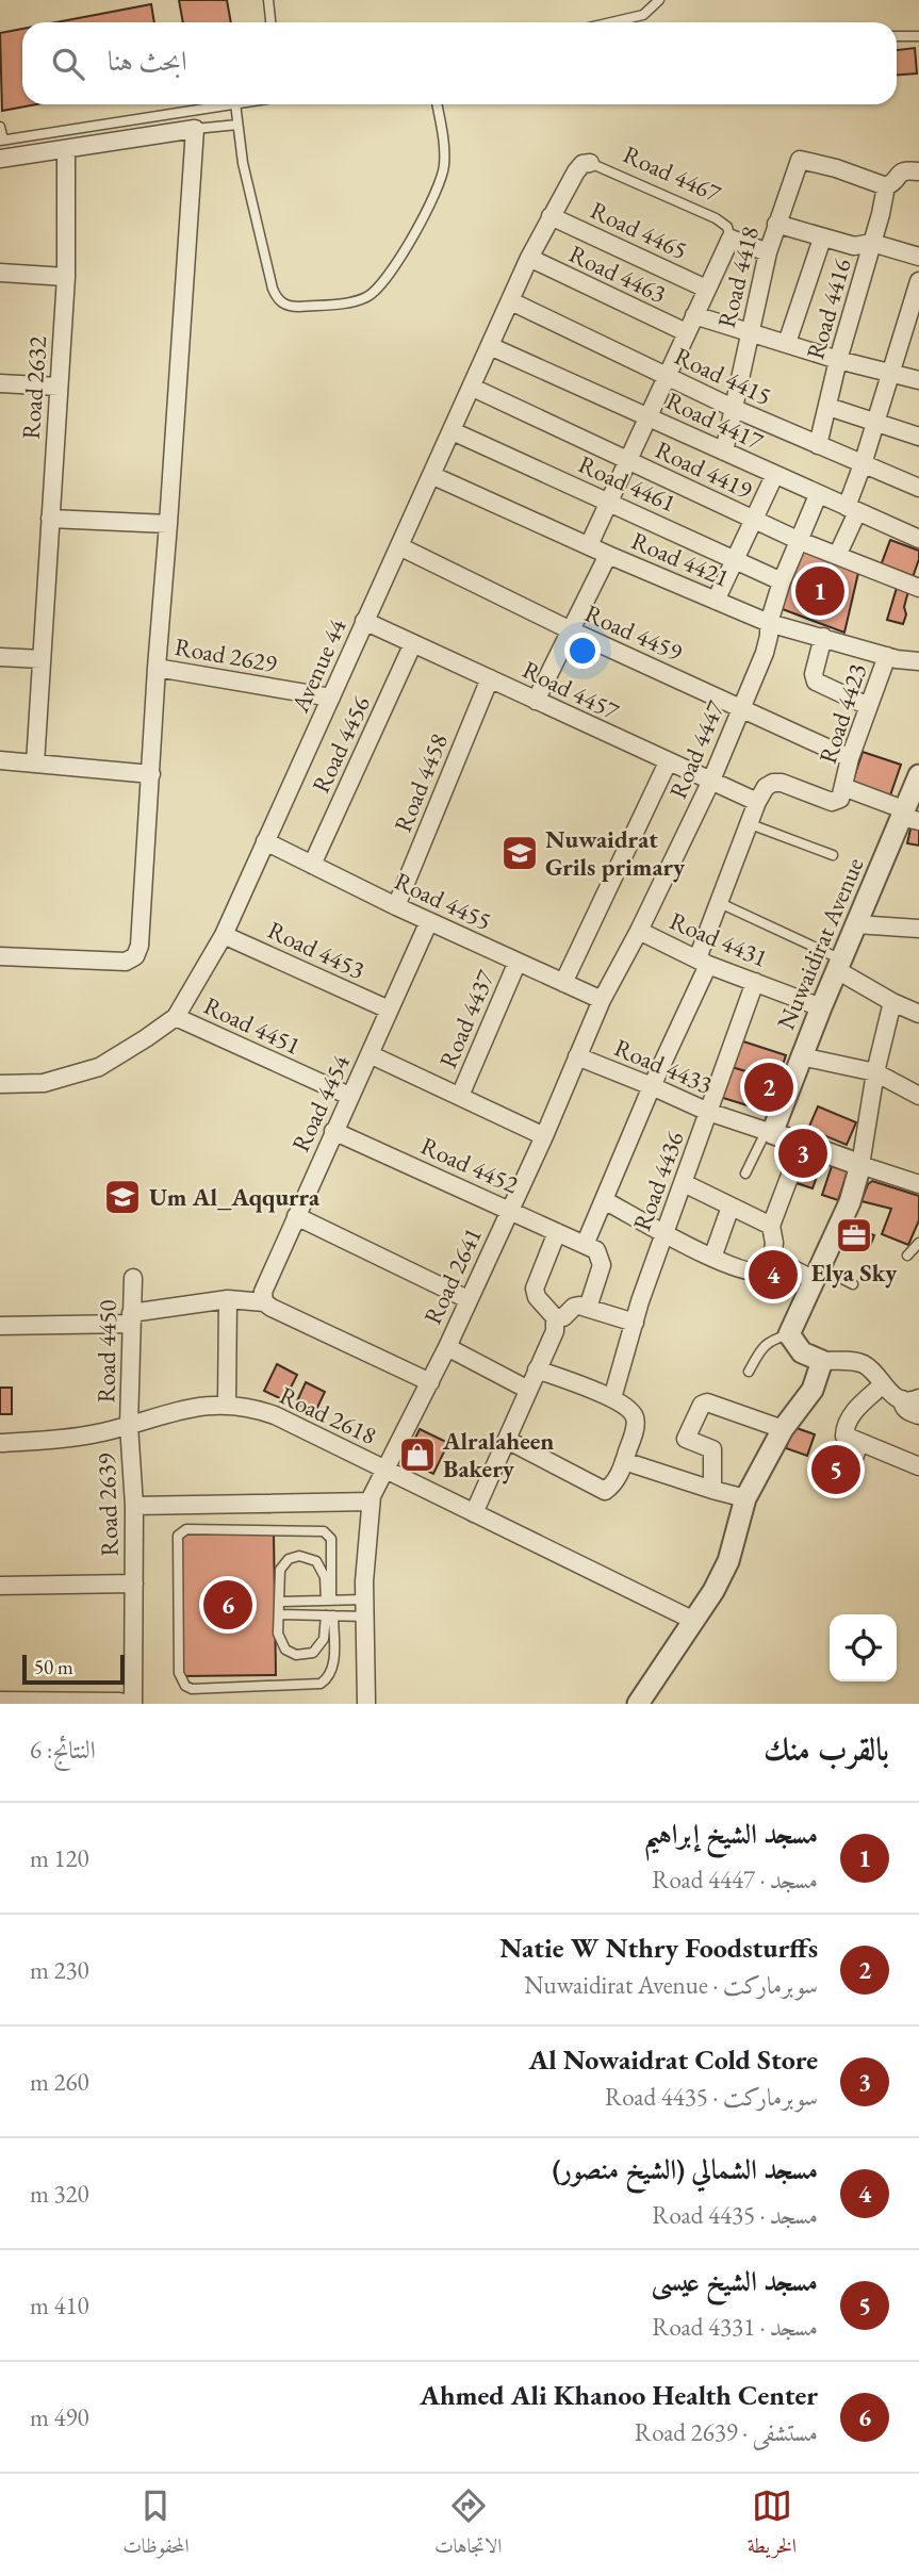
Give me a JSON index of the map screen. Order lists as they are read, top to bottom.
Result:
{
  "streets": {
    "street": [
      "Road 4467",
      "Road 4465",
      "Road 4463",
      "Road 4418",
      "Road 4416",
      "Road 4415",
      "Road 2632",
      "Road 4417",
      "Road 4419",
      "Road 4461",
      "Road 4421",
      "Road 4459",
      "Road 2629",
      "Avenue 44",
      "Road 4457",
      "Road 4423",
      "Road 4456",
      "Road 4447",
      "Road 4458",
      "Road 4455",
      "Road 4431",
      "Nuwaidirat Avenue",
      "Road 4453",
      "Road 4437",
      "Road 4451",
      "Road 4433",
      "Road 4454",
      "Road 4452",
      "Road 4436",
      "Road 2641",
      "Road 4450",
      "Road 2618",
      "Road 2639"
    ]
  },
  "crossings": [
    ["Road 4467", "Road 4418"],
    ["Road 4467", "Avenue 44"],
    ["Road 4465", "Avenue 44"],
    ["Road 4463", "Avenue 44"],
    ["Road 4418", "Road 4416"],
    ["Road 4418", "Road 4415"],
    ["Road 4418", "Road 4417"],
    ["Road 4416", "Road 4415"],
    ["Road 4415", "Avenue 44"],
    ["Road 4417", "Avenue 44"],
    ["Road 4417", "Road 4447"],
    ["Road 4419", "Avenue 44"],
    ["Road 4419", "Road 4447"],
    ["Road 4461", "Avenue 44"],
    ["Road 4461", "Road 4447"],
    ["Road 4421", "Avenue 44"],
    ["Road 4421", "Road 4423"],
    ["Road 4421", "Road 4447"],
    ["Road 4459", "Avenue 44"],
    ["Road 4459", "Road 4423"],
    ["Road 4459", "Road 4447"],
    ["Road 2629", "Avenue 44"],
    ["Avenue 44", "Road 4457"],
    ["Avenue 44", "Road 4455"],
    ["Avenue 44", "Road 4453"],
    ["Avenue 44", "Road 4451"],
    ["Road 4457", "Road 4456"],
    ["Road 4457", "Road 4447"],
    ["Road 4457", "Road 4458"],
    ["Road 4456", "Road 4455"],
    ["Road 4447", "Road 4455"],
    ["Road 4447", "Road 4431"],
    ["Road 4447", "Road 4433"],
    ["Road 4447", "Road 2641"],
    ["Road 4458", "Road 4455"],
    ["Road 4455", "Road 4437"],
    ["Road 4455", "Road 4454"],
    ["Road 4431", "Nuwaidirat Avenue"],
    ["Road 4431", "Road 4436"],
    ["Nuwaidirat Avenue", "Road 4433"],
    ["Road 4453", "Road 4454"],
    ["Road 4451", "Road 4454"],
    ["Road 4433", "Road 4436"],
    ["Road 4433", "Road 2641"],
    ["Road 4454", "Road 4452"],
    ["Road 4452", "Road 2641"],
    ["Road 2641", "Road 2618"],
    ["Road 4450", "Road 2618"],
    ["Road 4450", "Road 2639"],
    ["Road 2618", "Road 2639"]
  ],
  "places": {
    "school or university": ["Nuwaidrat Grils primary", "Um Al_Aqqurra"],
    "office": ["Elya Sky"],
    "shop": ["Alralaheen Bakery"]
  },
  "scale_bar": "50 m",
  "page": {
    "search": "ابحث هنا",
    "pins": [
      "1",
      "2",
      "3",
      "4",
      "5",
      "6"
    ],
    "scale": "50 m",
    "heading": ["بالقرب منك", "النتائج: 6"],
    "list": [
      {
        "mark": "1",
        "name": "مسجد الشيخ إبراهيم",
        "note": "مسجد · Road 4447",
        "value": "120 m"
      },
      {
        "mark": "2",
        "name": "Natie W Nthry Foodsturffs",
        "note": "سوبرماركت · Nuwaidirat Avenue",
        "value": "230 m"
      },
      {
        "mark": "3",
        "name": "Al Nowaidrat Cold Store",
        "note": "سوبرماركت · Road 4435",
        "value": "260 m"
      },
      {
        "mark": "4",
        "name": "مسجد الشمالي (الشيخ منصور)",
        "note": "مسجد · Road 4435",
        "value": "320 m"
      },
      {
        "mark": "5",
        "name": "مسجد الشيخ عيسى",
        "note": "مسجد · Road 4331",
        "value": "410 m"
      },
      {
        "mark": "6",
        "name": "Ahmed Ali Khanoo Health Center",
        "note": "مستشفى · Road 2639",
        "value": "490 m"
      }
    ],
    "nav": ["الخريطة", "الاتجاهات", "المحفوظات"]
  }
}
